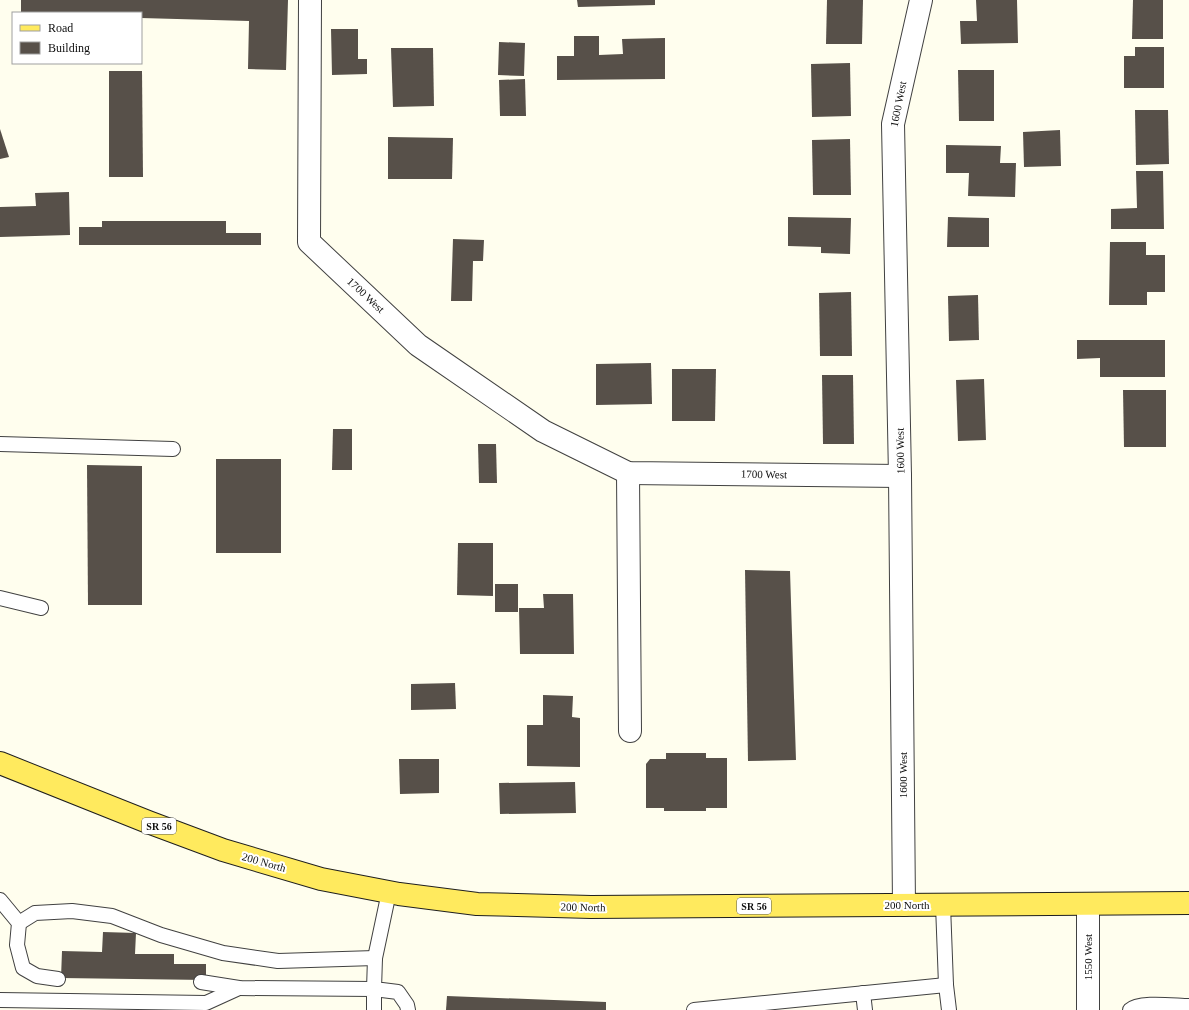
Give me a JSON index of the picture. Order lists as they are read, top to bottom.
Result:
{
  "streets": {
    "main road": ["SR 56", "200 North"],
    "street": ["1600 West", "1700 West", "1550 West"]
  },
  "crossings": [
    ["1600 West", "1700 West"],
    ["1600 West", "200 North"],
    ["200 North", "1550 West"]
  ],
  "legend": ["Road", "Building"]
}
